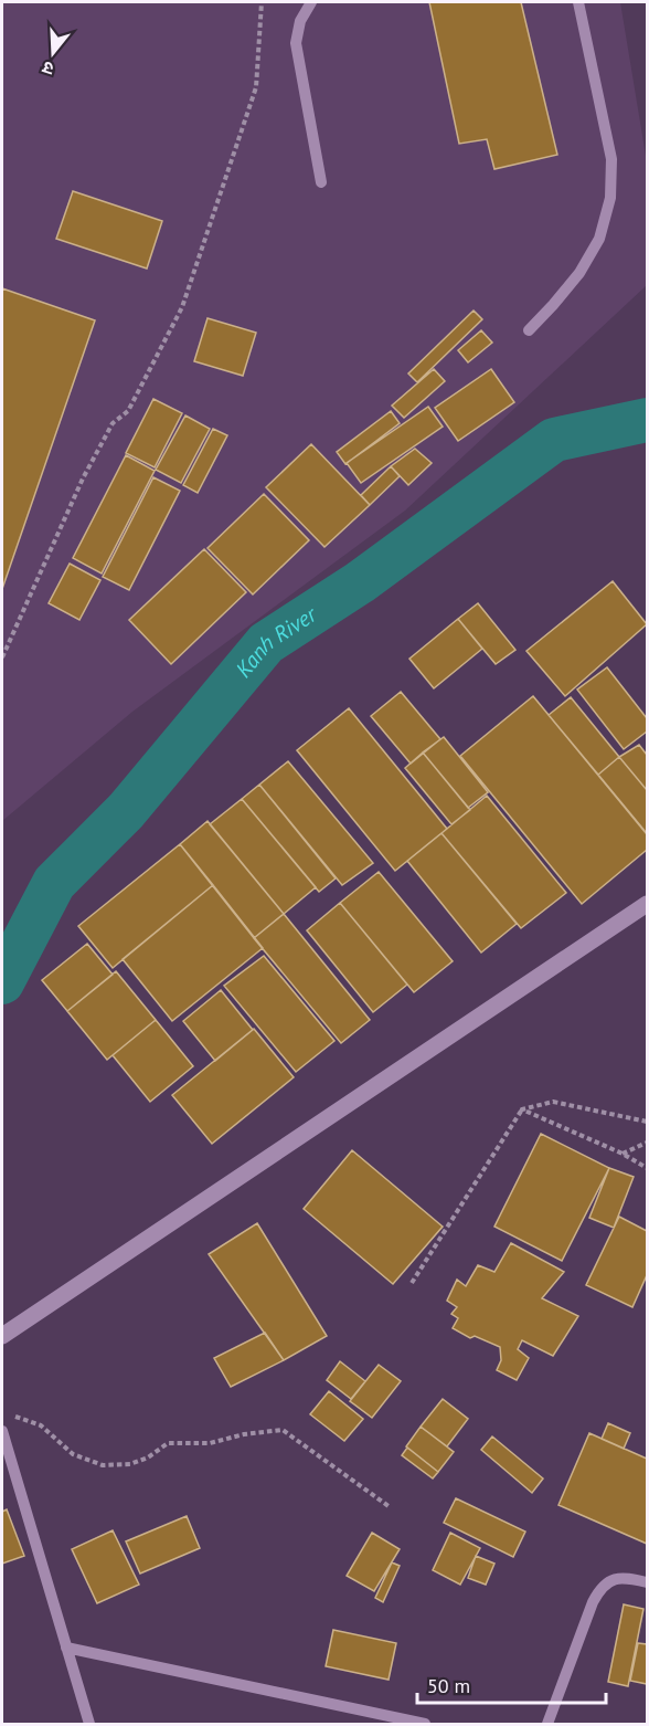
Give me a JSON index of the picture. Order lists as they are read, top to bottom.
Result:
{
  "water": ["Kanh River"],
  "scale_bar": "50 m",
  "north": "bottom"
}
